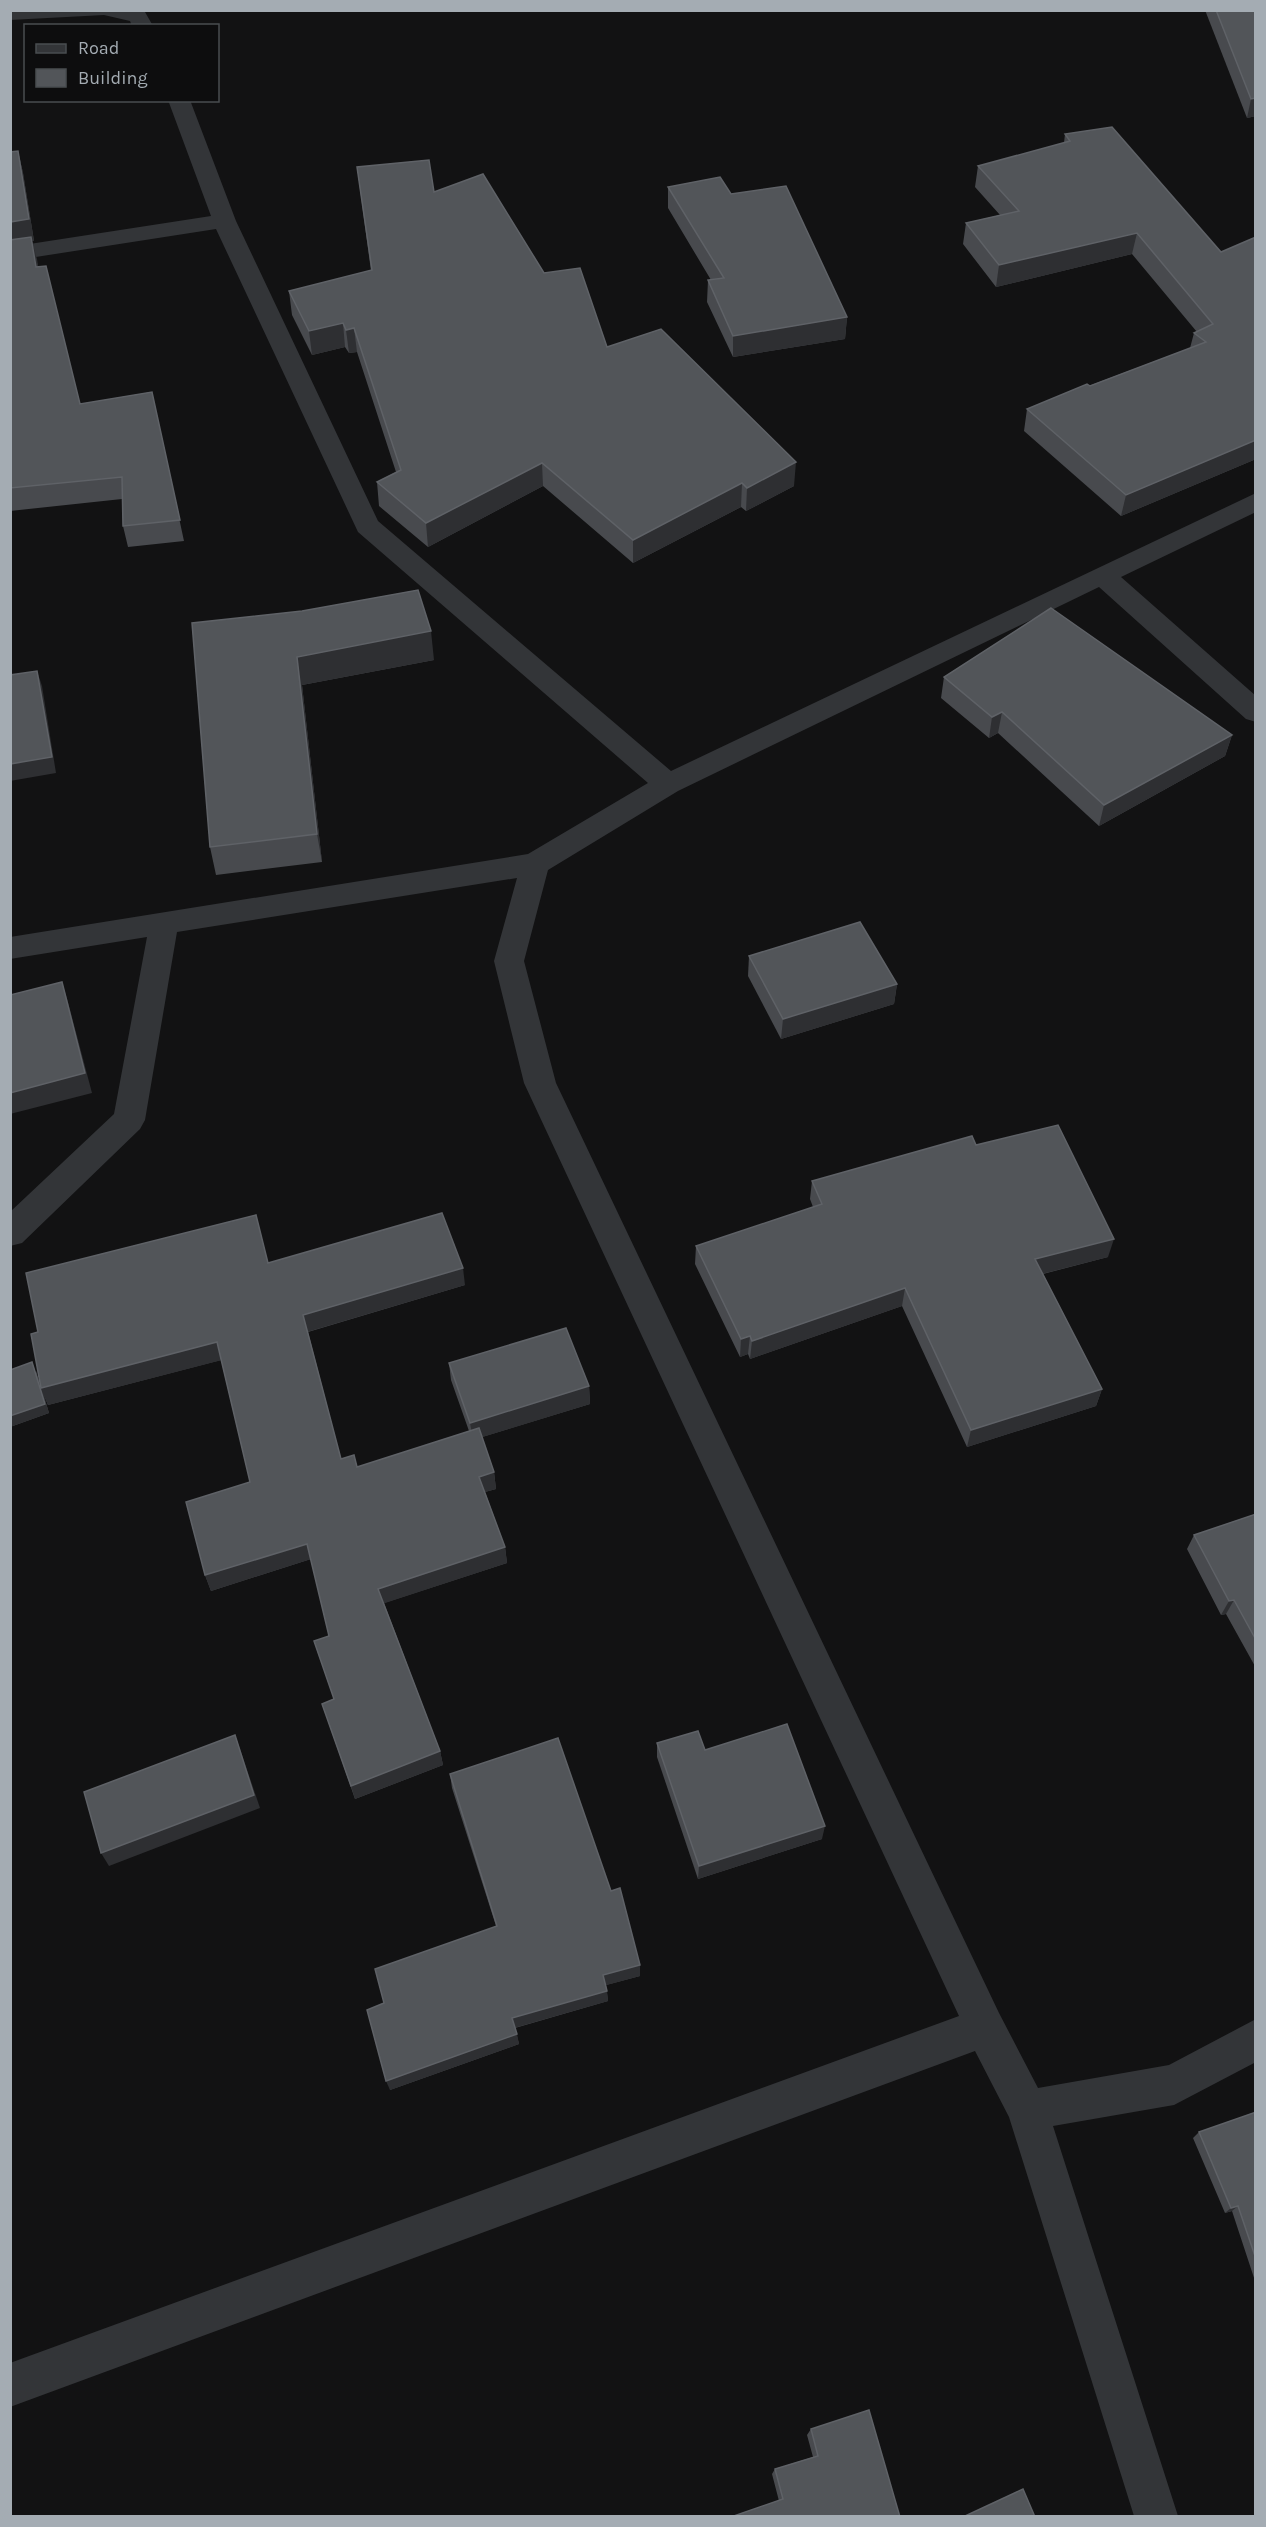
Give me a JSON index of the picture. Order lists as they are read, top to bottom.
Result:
{
  "legend": ["Road", "Building"]
}
